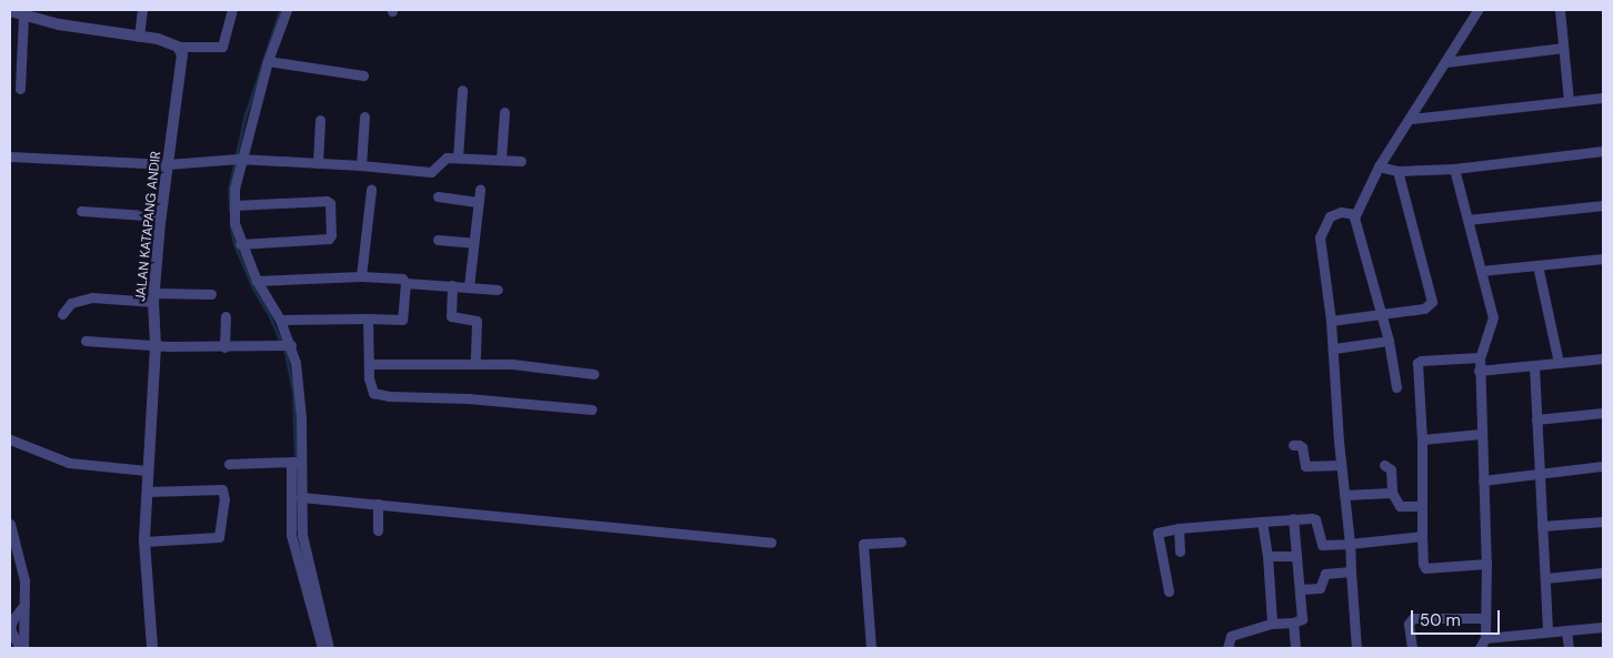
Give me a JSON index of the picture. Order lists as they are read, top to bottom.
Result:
{
  "streets": {
    "street": ["JALAN KATAPANG ANDIR"]
  },
  "scale_bar": "50 m"
}
